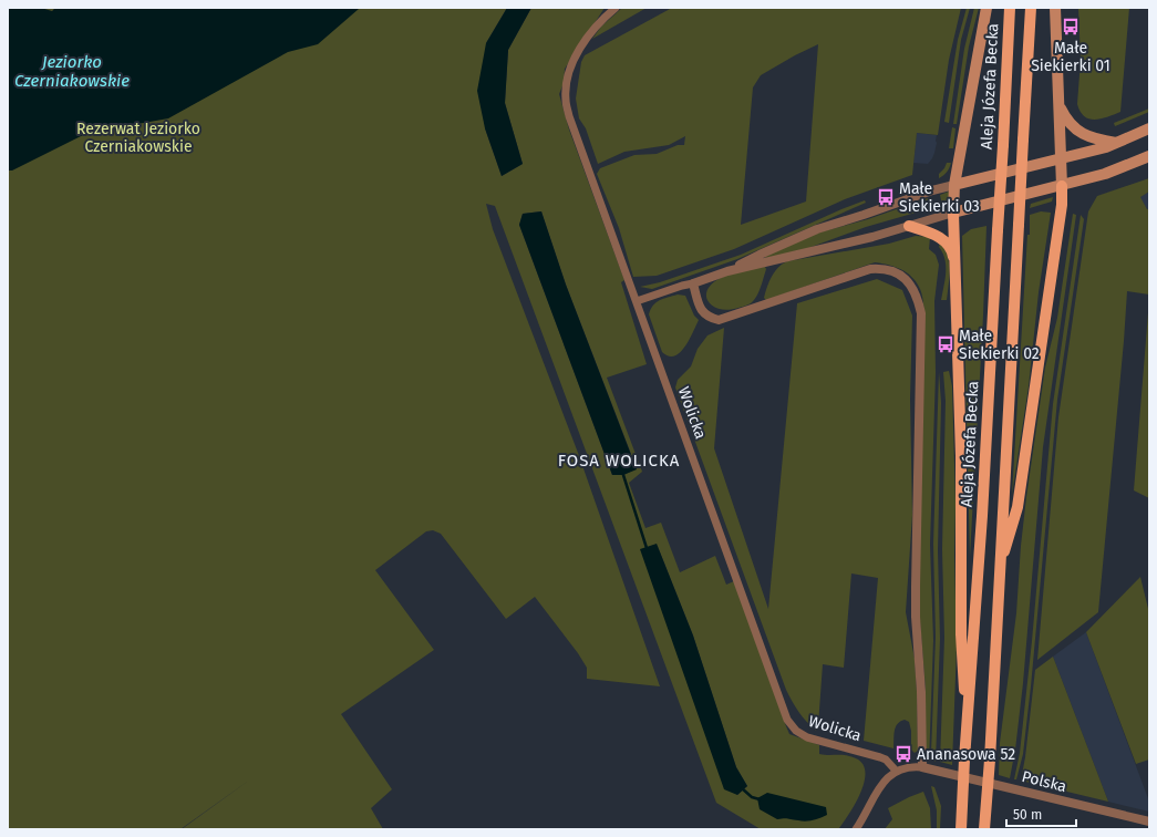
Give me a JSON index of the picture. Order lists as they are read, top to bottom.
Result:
{
  "streets": {
    "main road": ["Aleja Józefa Becka"],
    "street": ["Wolicka", "Polska"]
  },
  "districts": ["FOSA WOLICKA"],
  "water": ["Jeziorko Czerniakowskie"],
  "parks": ["Rezerwat Jeziorko Czerniakowskie"],
  "places": {
    "bus stop": [
      "Małe Siekierki 01",
      "Małe Siekierki 03",
      "Małe Siekierki 02",
      "Ananasowa 52"
    ]
  },
  "scale_bar": "50 m"
}
